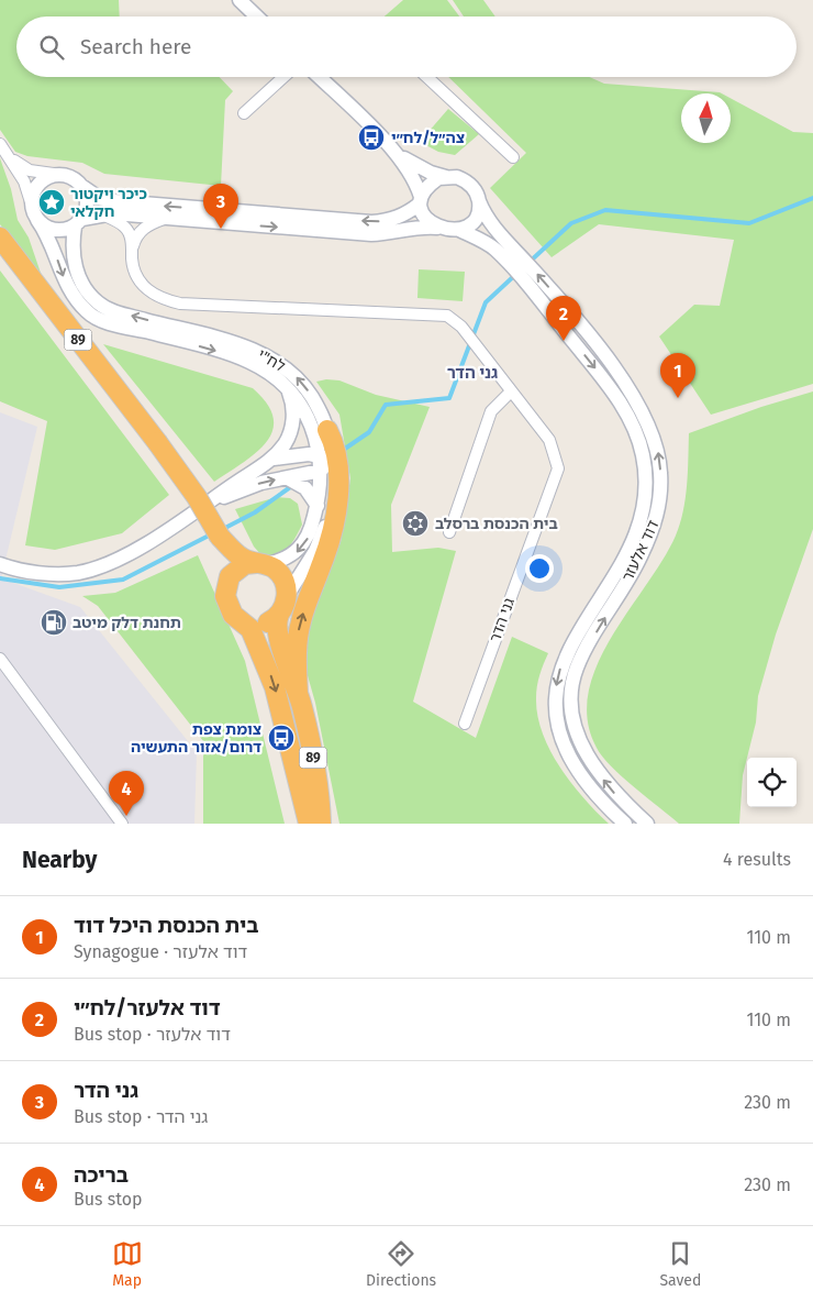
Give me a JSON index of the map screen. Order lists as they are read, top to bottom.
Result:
{
  "streets": {
    "highway": ["89"],
    "street": ["לח\"י", "דוד אלעזר", "גני הדר"]
  },
  "crossings": [
    ["89", "לח\"י"]
  ],
  "districts": ["גני הדר"],
  "places": {
    "bus stop": ["צה״ל/לח״י", "צומת צפת דרום/אזור התעשיה"],
    "place": ["כיכר ויקטור חקלאי"],
    "synagogue": ["בית הכנסת ברסלב"],
    "fuel station": ["תחנת דלק מיטב"]
  },
  "north": "top",
  "page": {
    "search": "Search here",
    "pins": [
      "3",
      "2",
      "1",
      "4"
    ],
    "heading": ["Nearby", "4 results"],
    "list": [
      {
        "mark": "1",
        "name": "בית הכנסת היכל דוד",
        "note": "Synagogue · דוד אלעזר",
        "value": "110 m"
      },
      {
        "mark": "2",
        "name": "דוד אלעזר/לח״י",
        "note": "Bus stop · דוד אלעזר",
        "value": "110 m"
      },
      {
        "mark": "3",
        "name": "גני הדר",
        "note": "Bus stop · גני הדר",
        "value": "230 m"
      },
      {
        "mark": "4",
        "name": "בריכה",
        "note": "Bus stop",
        "value": "230 m"
      }
    ],
    "nav": ["Map", "Directions", "Saved"]
  }
}
